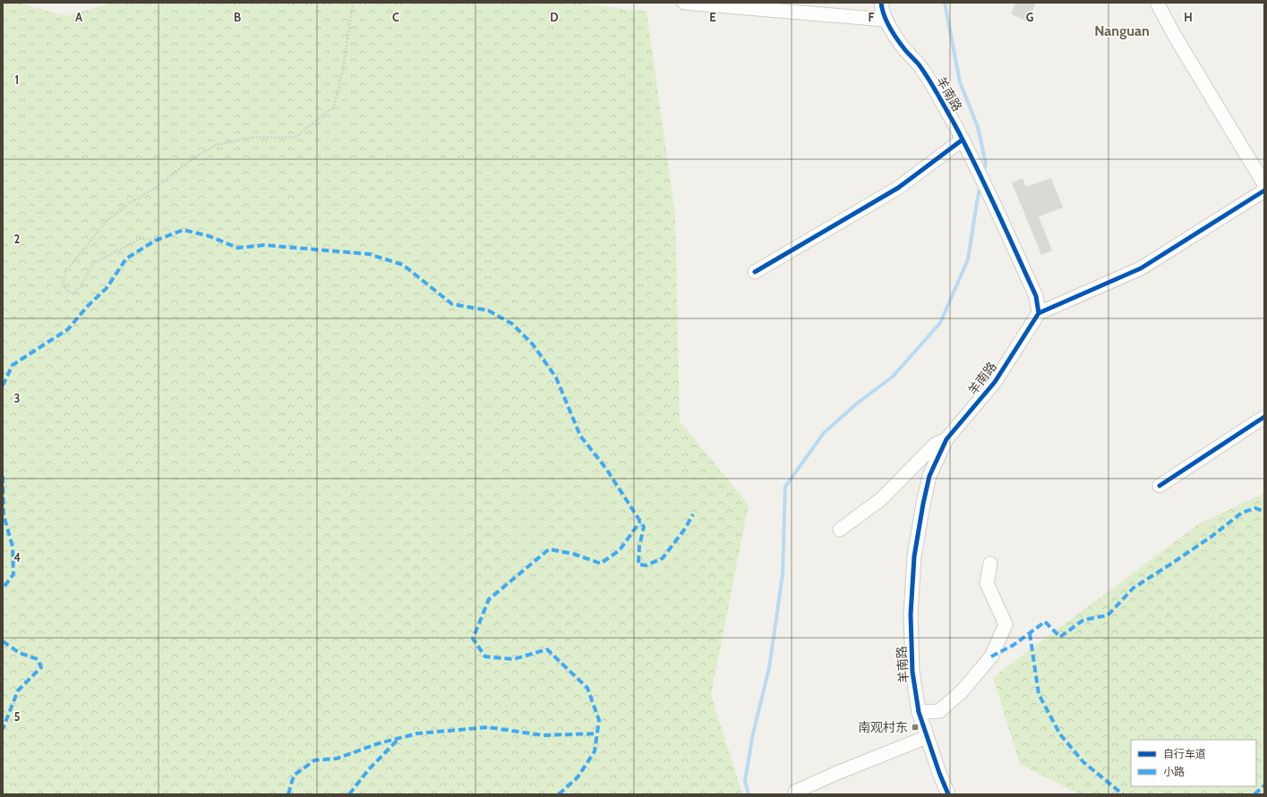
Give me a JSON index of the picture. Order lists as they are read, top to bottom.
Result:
{
  "streets": {
    "street": ["羊南路"]
  },
  "districts": ["Nanguan"],
  "places": {
    "transit": ["南观村东"]
  },
  "legend": ["自行车道", "小路"],
  "grid": {
    "columns": [
      "A",
      "B",
      "C",
      "D",
      "E",
      "F",
      "G",
      "H"
    ],
    "rows": [
      "1",
      "2",
      "3",
      "4",
      "5"
    ]
  }
}
